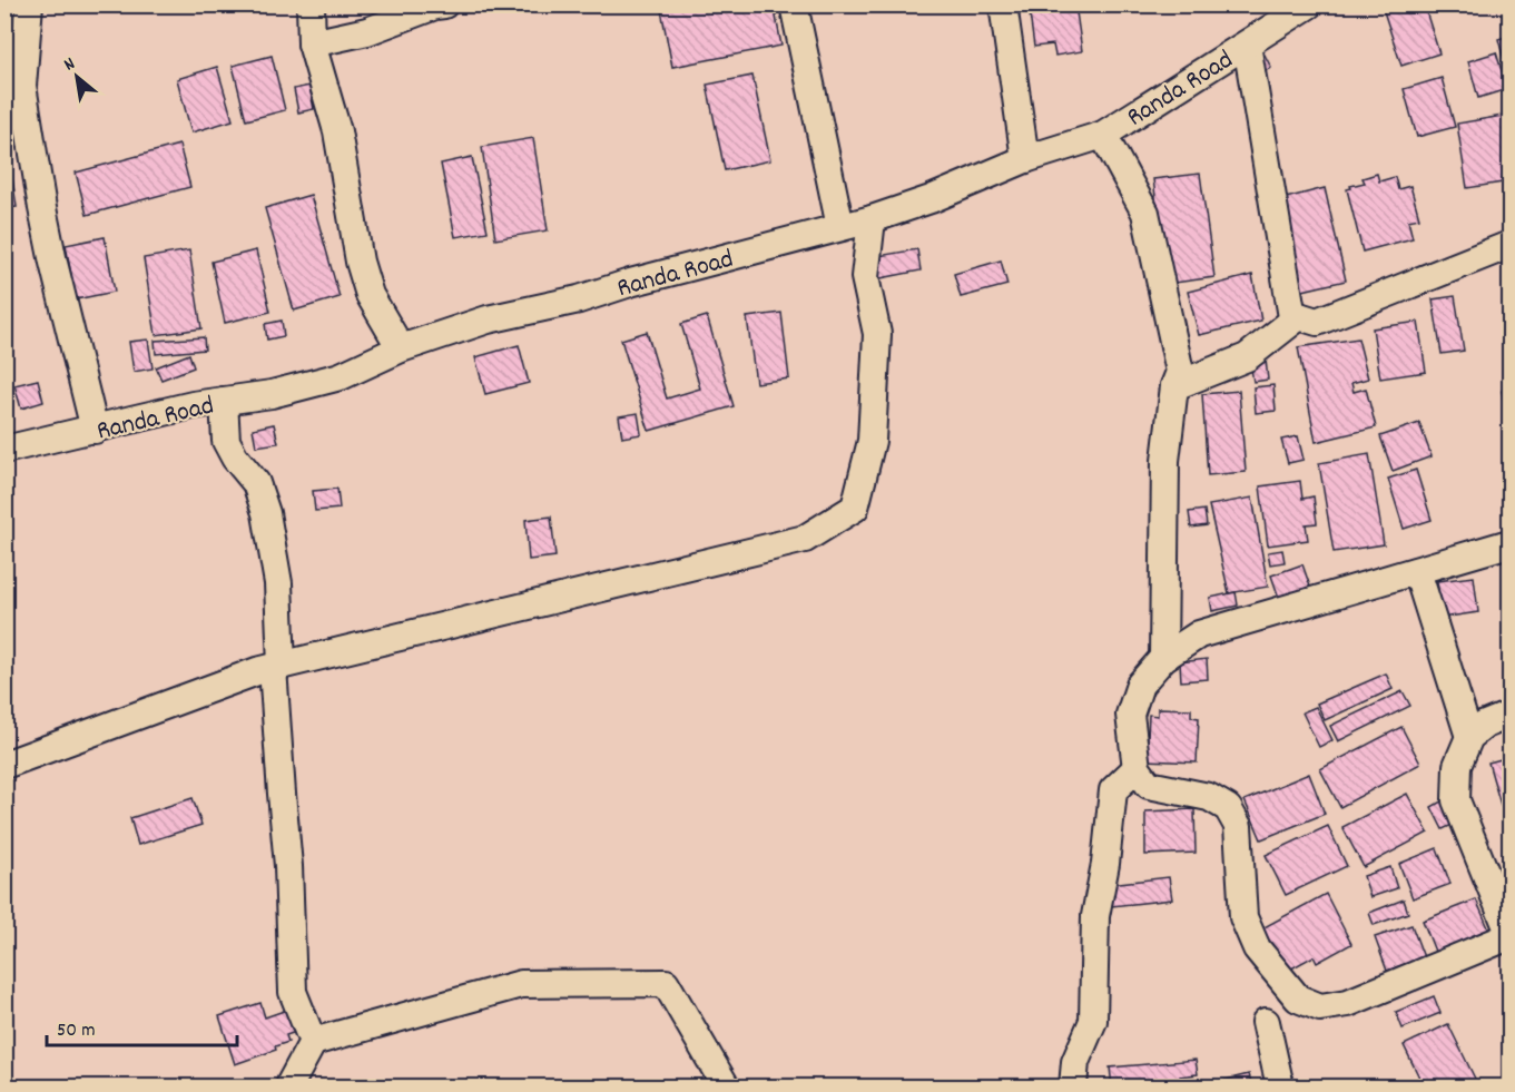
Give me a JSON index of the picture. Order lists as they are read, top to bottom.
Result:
{
  "streets": {
    "street": ["Randa Road"]
  },
  "scale_bar": "50 m",
  "north": "top left"
}
